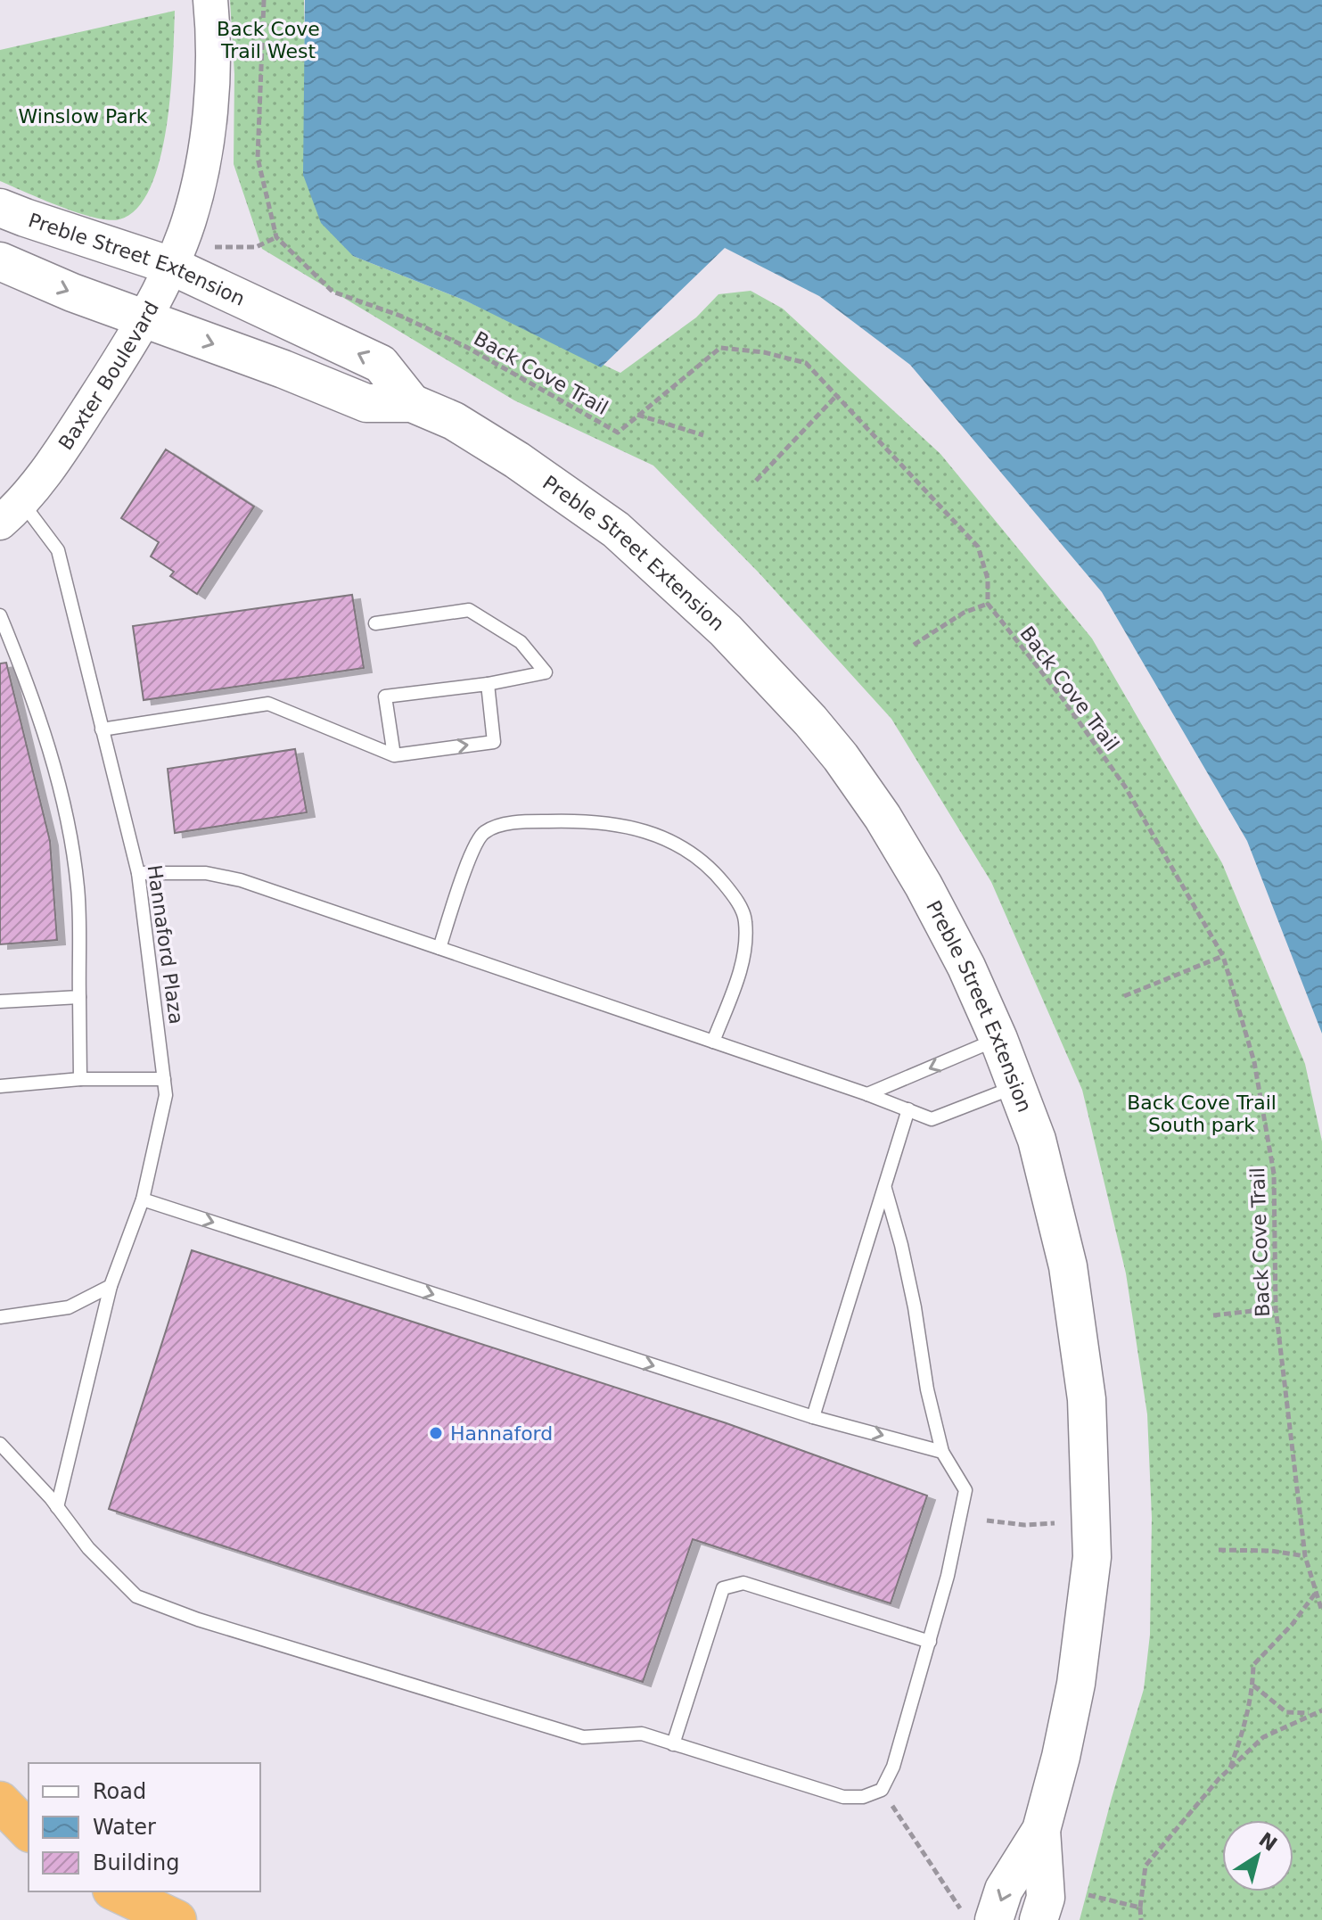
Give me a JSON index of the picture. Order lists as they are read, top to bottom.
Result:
{
  "streets": {
    "main road": ["Preble Street Extension"],
    "street": ["Baxter Boulevard"],
    "lane": ["Hannaford Plaza"],
    "path": ["Back Cove Trail"]
  },
  "crossings": [
    ["Preble Street Extension", "Baxter Boulevard"],
    ["Baxter Boulevard", "Hannaford Plaza"]
  ],
  "parks": ["Back Cove Trail West", "Winslow Park", "Back Cove Trail South park"],
  "places": ["Hannaford"],
  "legend": ["Road", "Water", "Building"],
  "north": "top right"
}
